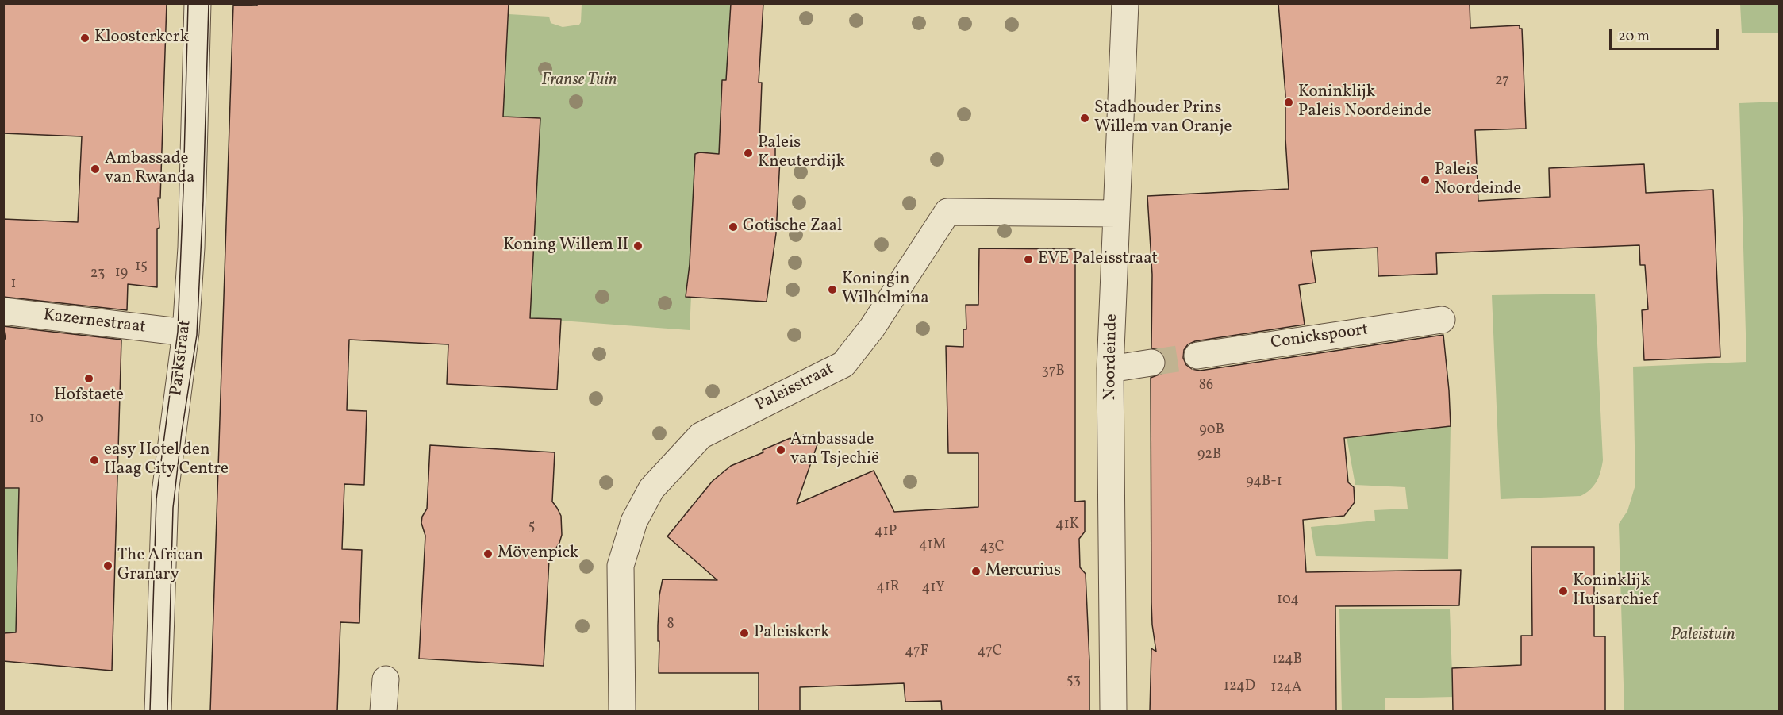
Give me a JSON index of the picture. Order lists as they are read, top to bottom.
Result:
{
  "streets": {
    "street": [
      "Kazernestraat",
      "Conickspoort",
      "Noordeinde",
      "Parkstraat",
      "Paleisstraat"
    ]
  },
  "crossings": [
    ["Kazernestraat", "Parkstraat"],
    ["Noordeinde", "Paleisstraat"]
  ],
  "parks": ["Franse Tuin", "Paleistuin"],
  "places": [
    "Kloosterkerk",
    "Koninklijk Paleis Noordeinde",
    "Stadhouder Prins Willem van Oranje",
    "Paleis Kneuterdijk",
    "Ambassade van Rwanda",
    "Paleis Noordeinde",
    "Gotische Zaal",
    "Koning Willem II",
    "EVE Paleisstraat",
    "Koningin Wilhelmina",
    "Hofstaete",
    "Ambassade van Tsjechië",
    "easy Hotel den Haag City Centre",
    "Mövenpick",
    "The African Granary",
    "Mercurius",
    "Koninklijk Huisarchief",
    "Paleiskerk"
  ],
  "house_numbers": [
    "27",
    "15",
    "19",
    "23",
    "1",
    "37B",
    "86",
    "10",
    "90B",
    "92B",
    "94B-1",
    "41K",
    "5",
    "41P",
    "41M",
    "43C",
    "41R",
    "41Y",
    "104",
    "8",
    "47F",
    "47C",
    "124B",
    "53",
    "124D",
    "124A"
  ],
  "scale_bar": "20 m"
}
